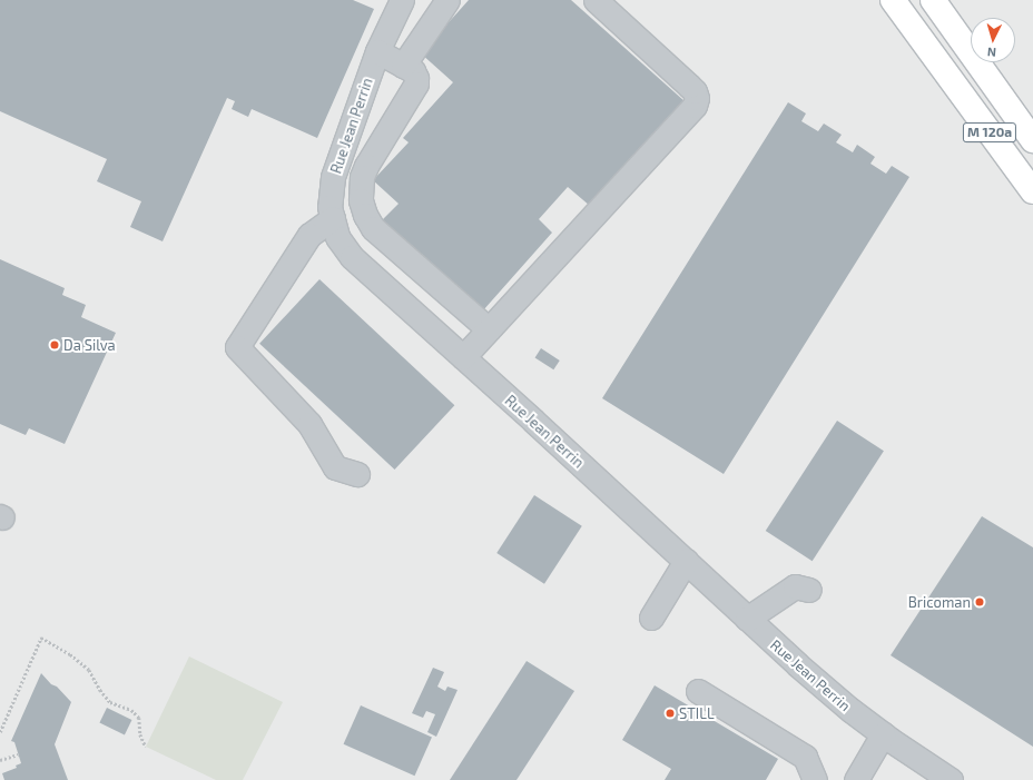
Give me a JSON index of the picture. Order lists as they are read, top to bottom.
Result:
{
  "streets": {
    "main road": ["M 120a"],
    "street": ["Rue Jean Perrin"]
  },
  "places": ["Da Silva", "Bricoman", "STILL"],
  "north": "bottom"
}
